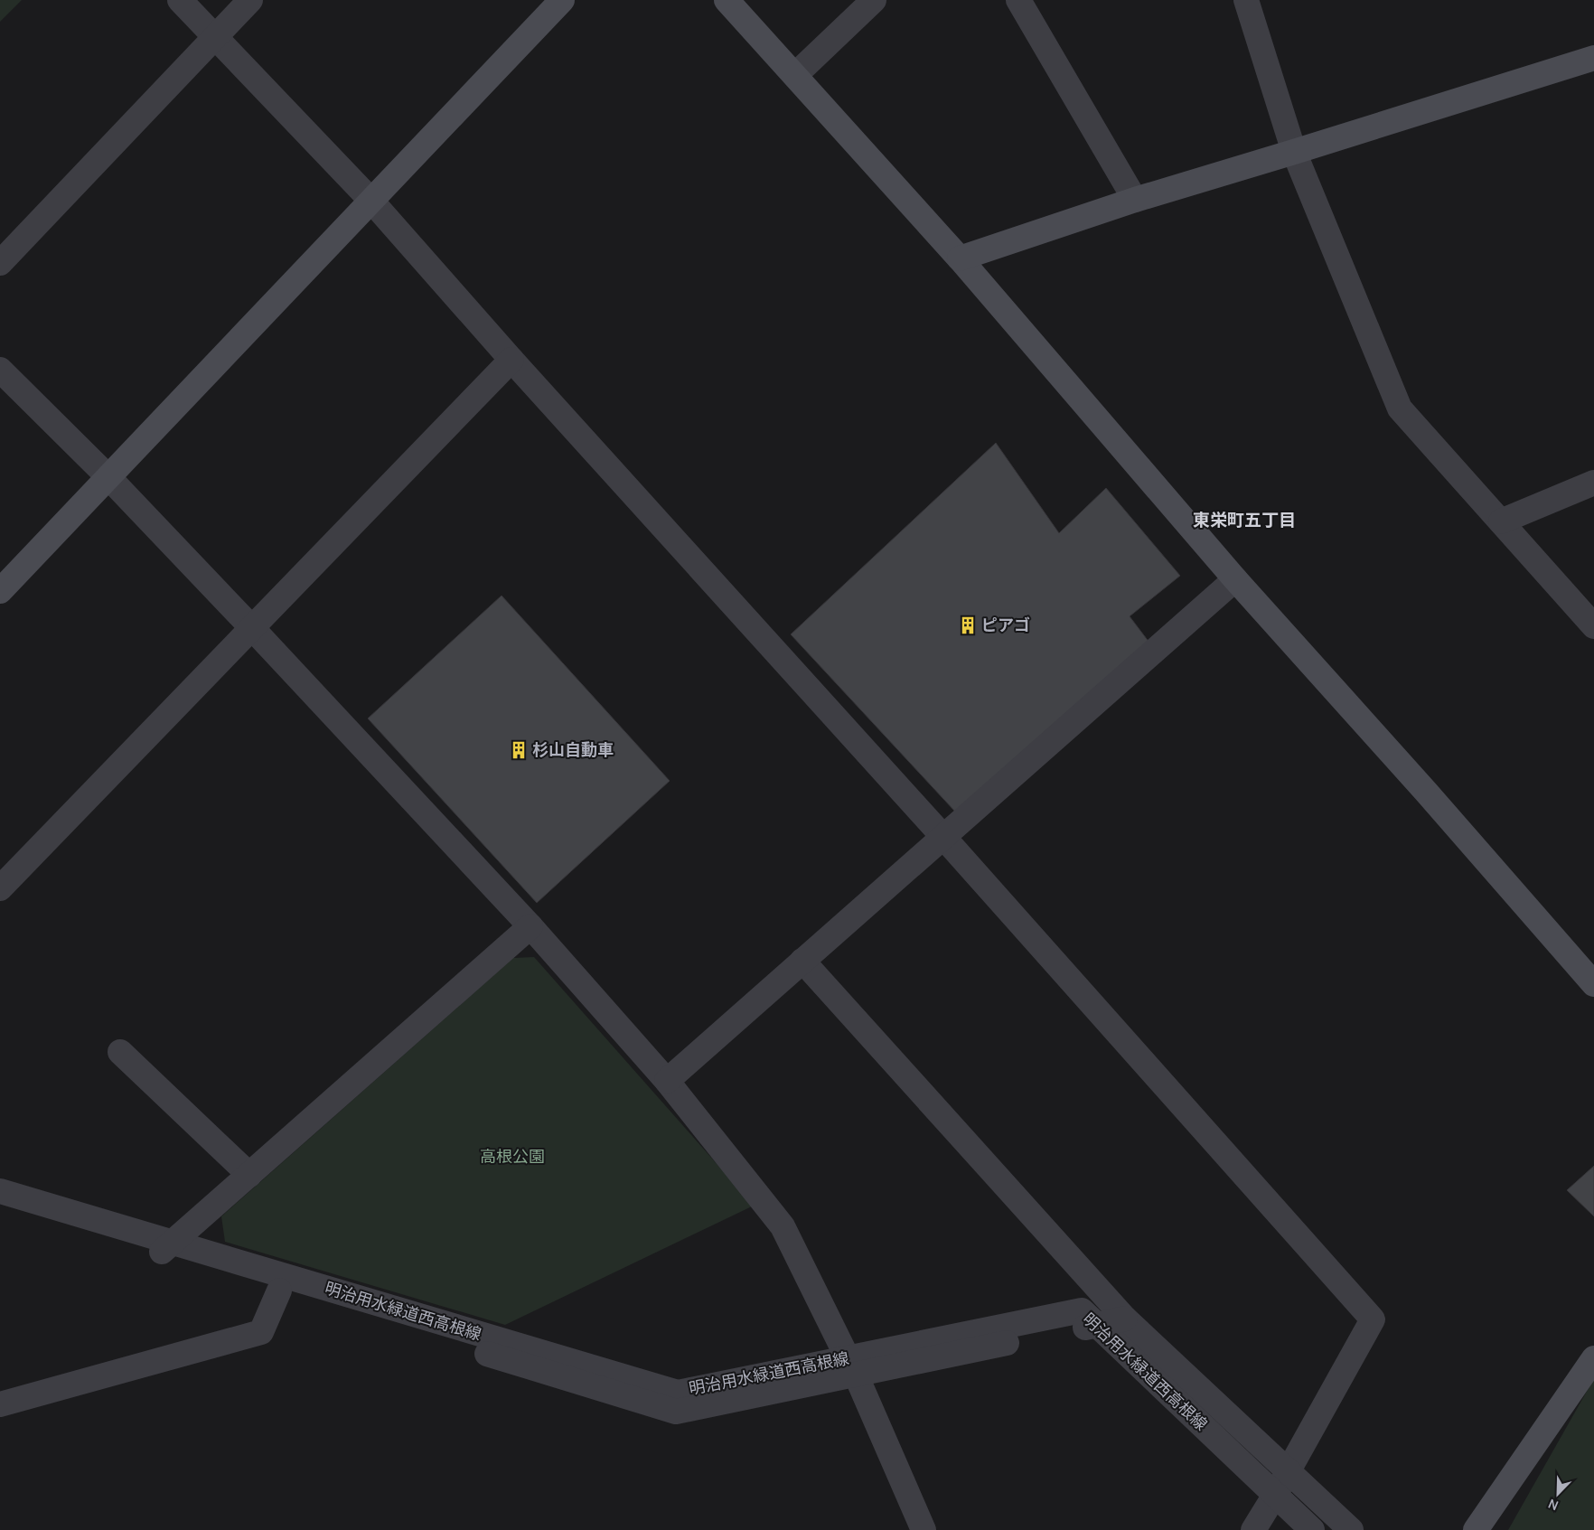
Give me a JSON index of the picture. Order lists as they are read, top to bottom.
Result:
{
  "streets": {
    "street": ["明治用水緑道西高根線"]
  },
  "districts": ["東栄町五丁目"],
  "parks": ["高根公園"],
  "places": {
    "building": ["ピアゴ", "杉山自動車"]
  },
  "north": "bottom left"
}
